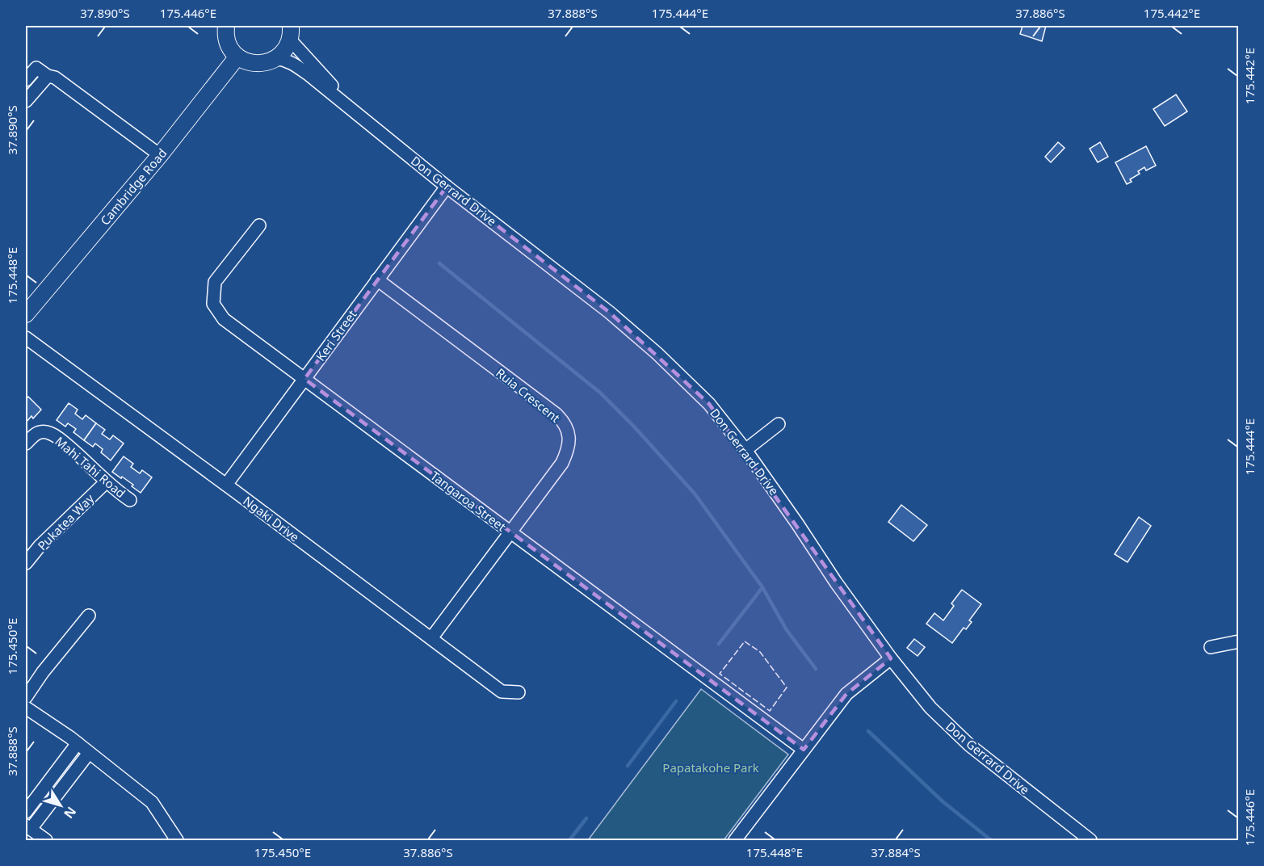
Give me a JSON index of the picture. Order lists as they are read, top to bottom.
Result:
{
  "streets": {
    "main road": ["Cambridge Road"],
    "street": [
      "Don Gerrard Drive",
      "Keri Street",
      "Ruia Crescent",
      "Mahi Tahi Road",
      "Tangaroa Street",
      "Ngaki Drive",
      "Pukatea Way"
    ]
  },
  "crossings": [
    ["Don Gerrard Drive", "Keri Street"],
    ["Keri Street", "Ruia Crescent"],
    ["Keri Street", "Tangaroa Street"],
    ["Keri Street", "Ngaki Drive"],
    ["Ruia Crescent", "Tangaroa Street"],
    ["Ruia Crescent", "Ngaki Drive"],
    ["Mahi Tahi Road", "Pukatea Way"]
  ],
  "parks": ["Papatakohe Park"],
  "north": "bottom right",
  "coordinates": [
    "37.890°S",
    "175.446°E",
    "37.888°S",
    "175.444°E",
    "37.886°S",
    "175.442°E",
    "175.448°E",
    "175.450°E",
    "37.884°S"
  ]
}
